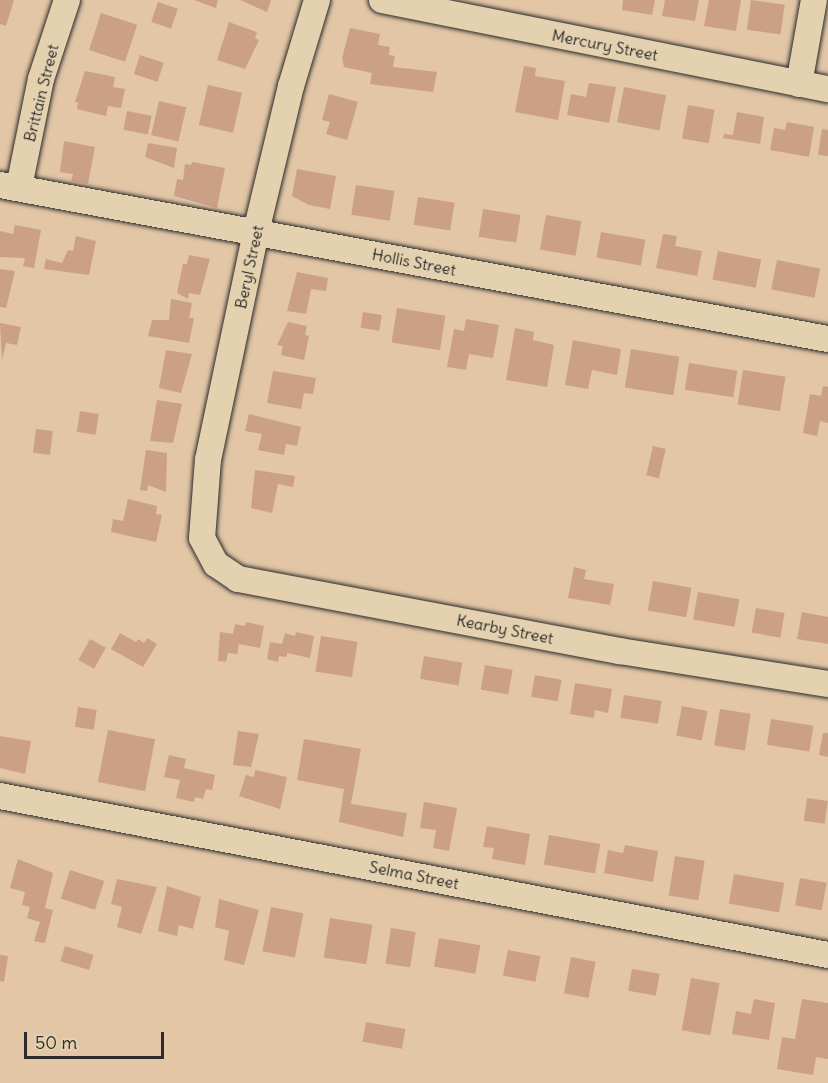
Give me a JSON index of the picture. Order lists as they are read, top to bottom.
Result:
{
  "streets": {
    "street": [
      "Mercury Street",
      "Brittain Street",
      "Hollis Street",
      "Beryl Street",
      "Kearby Street",
      "Selma Street"
    ]
  },
  "crossings": [
    ["Brittain Street", "Hollis Street"],
    ["Hollis Street", "Beryl Street"],
    ["Beryl Street", "Kearby Street"]
  ],
  "scale_bar": "50 m"
}
